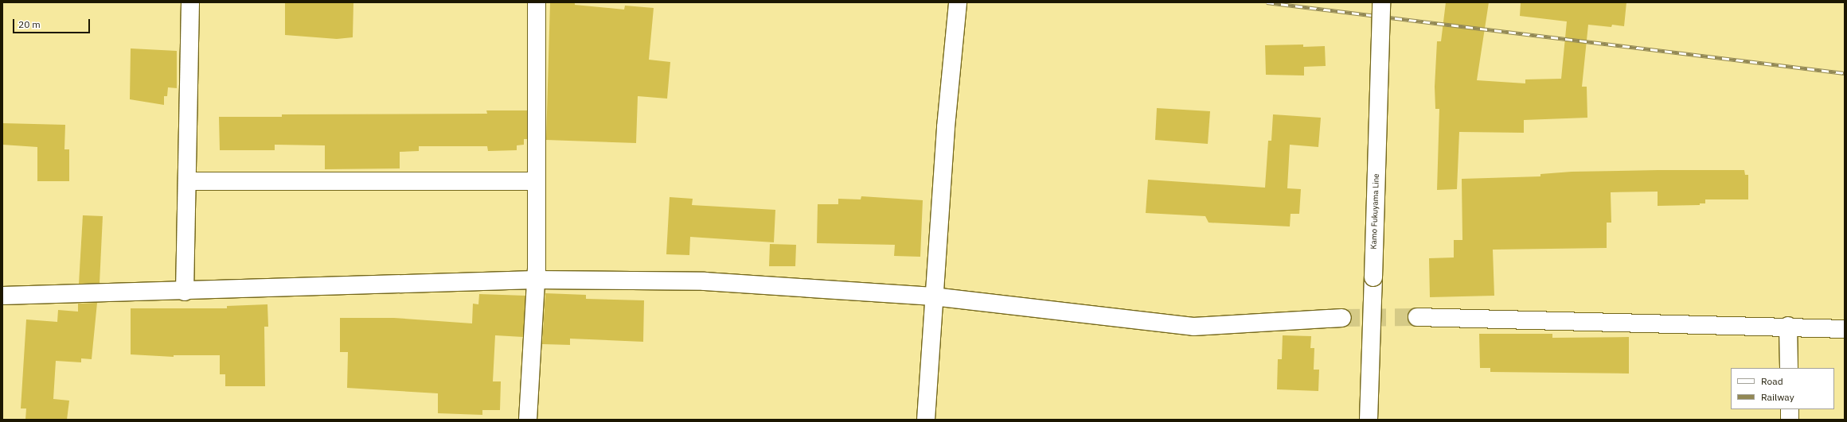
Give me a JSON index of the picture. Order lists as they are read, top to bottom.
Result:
{
  "streets": {
    "street": ["Kamo Fukuyama Line"]
  },
  "legend": ["Road", "Railway"],
  "scale_bar": "20 m"
}
